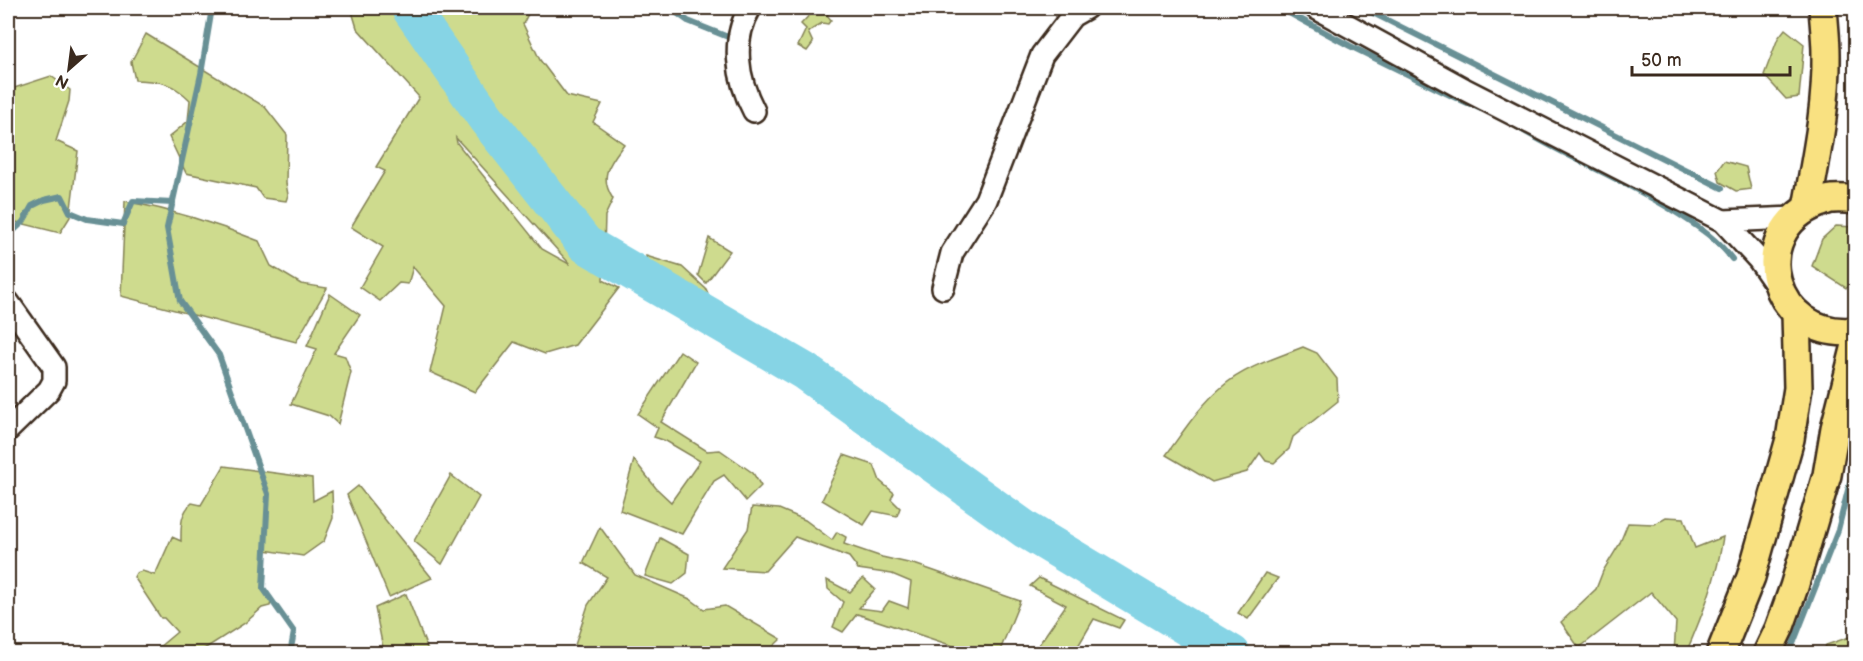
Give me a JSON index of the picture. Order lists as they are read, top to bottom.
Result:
{
  "scale_bar": "50 m",
  "north": "bottom left"
}
